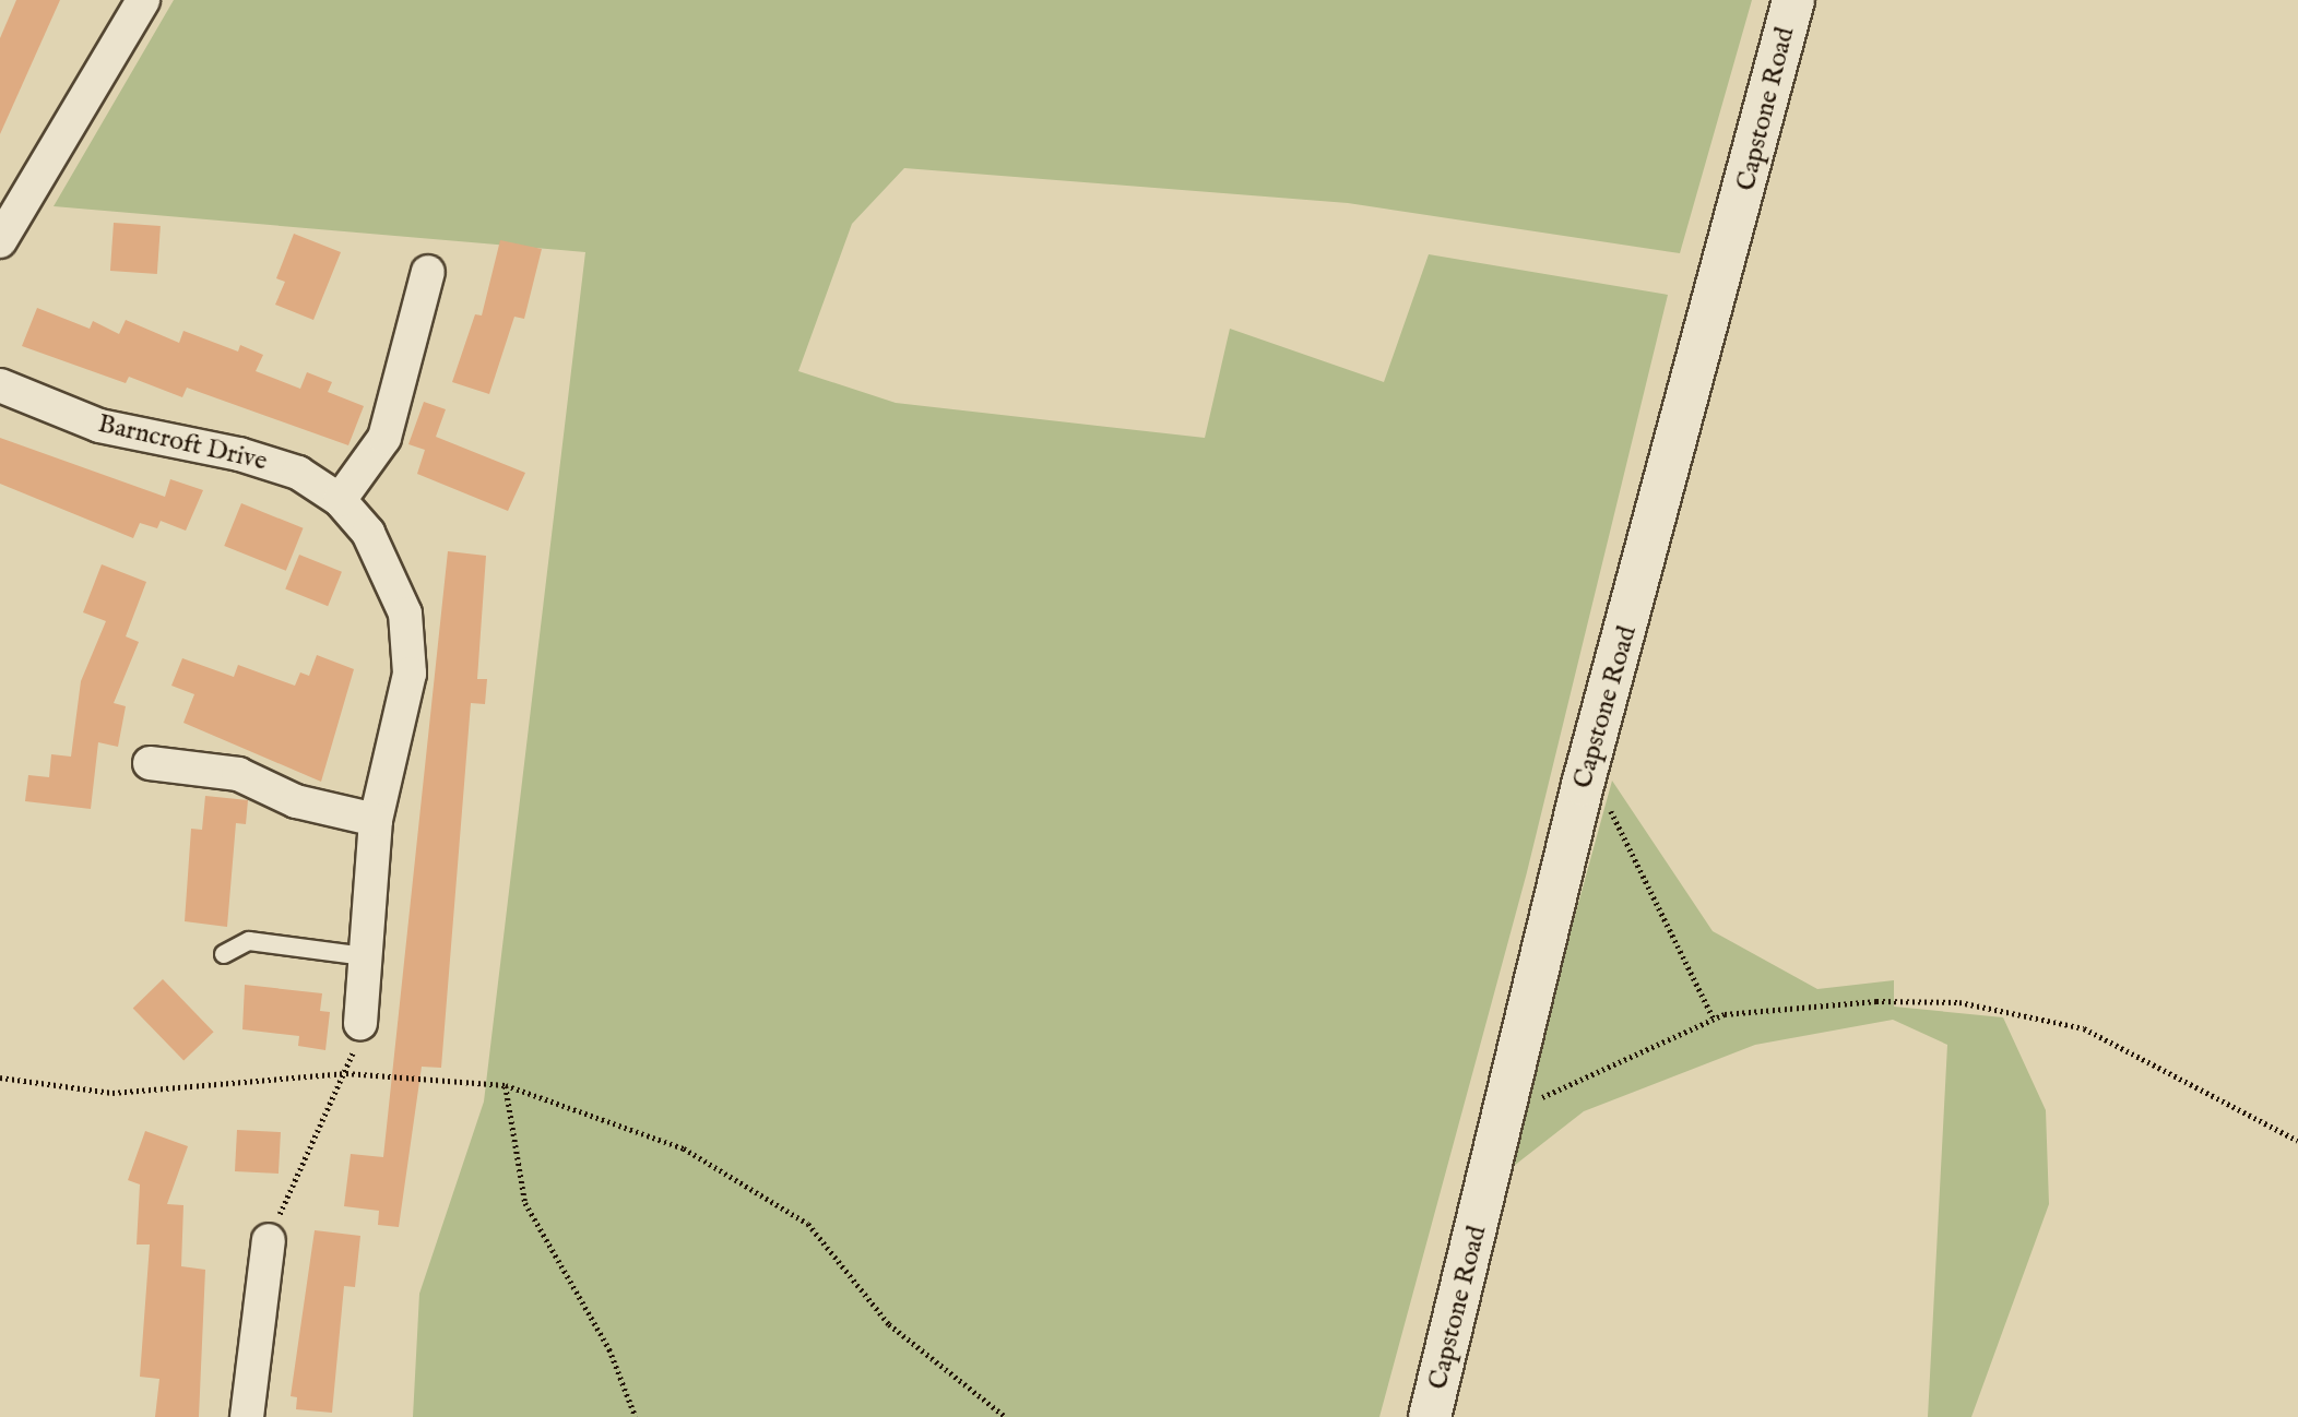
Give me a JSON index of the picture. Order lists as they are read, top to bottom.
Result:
{
  "streets": {
    "street": ["Capstone Road", "Barncroft Drive"]
  }
}
